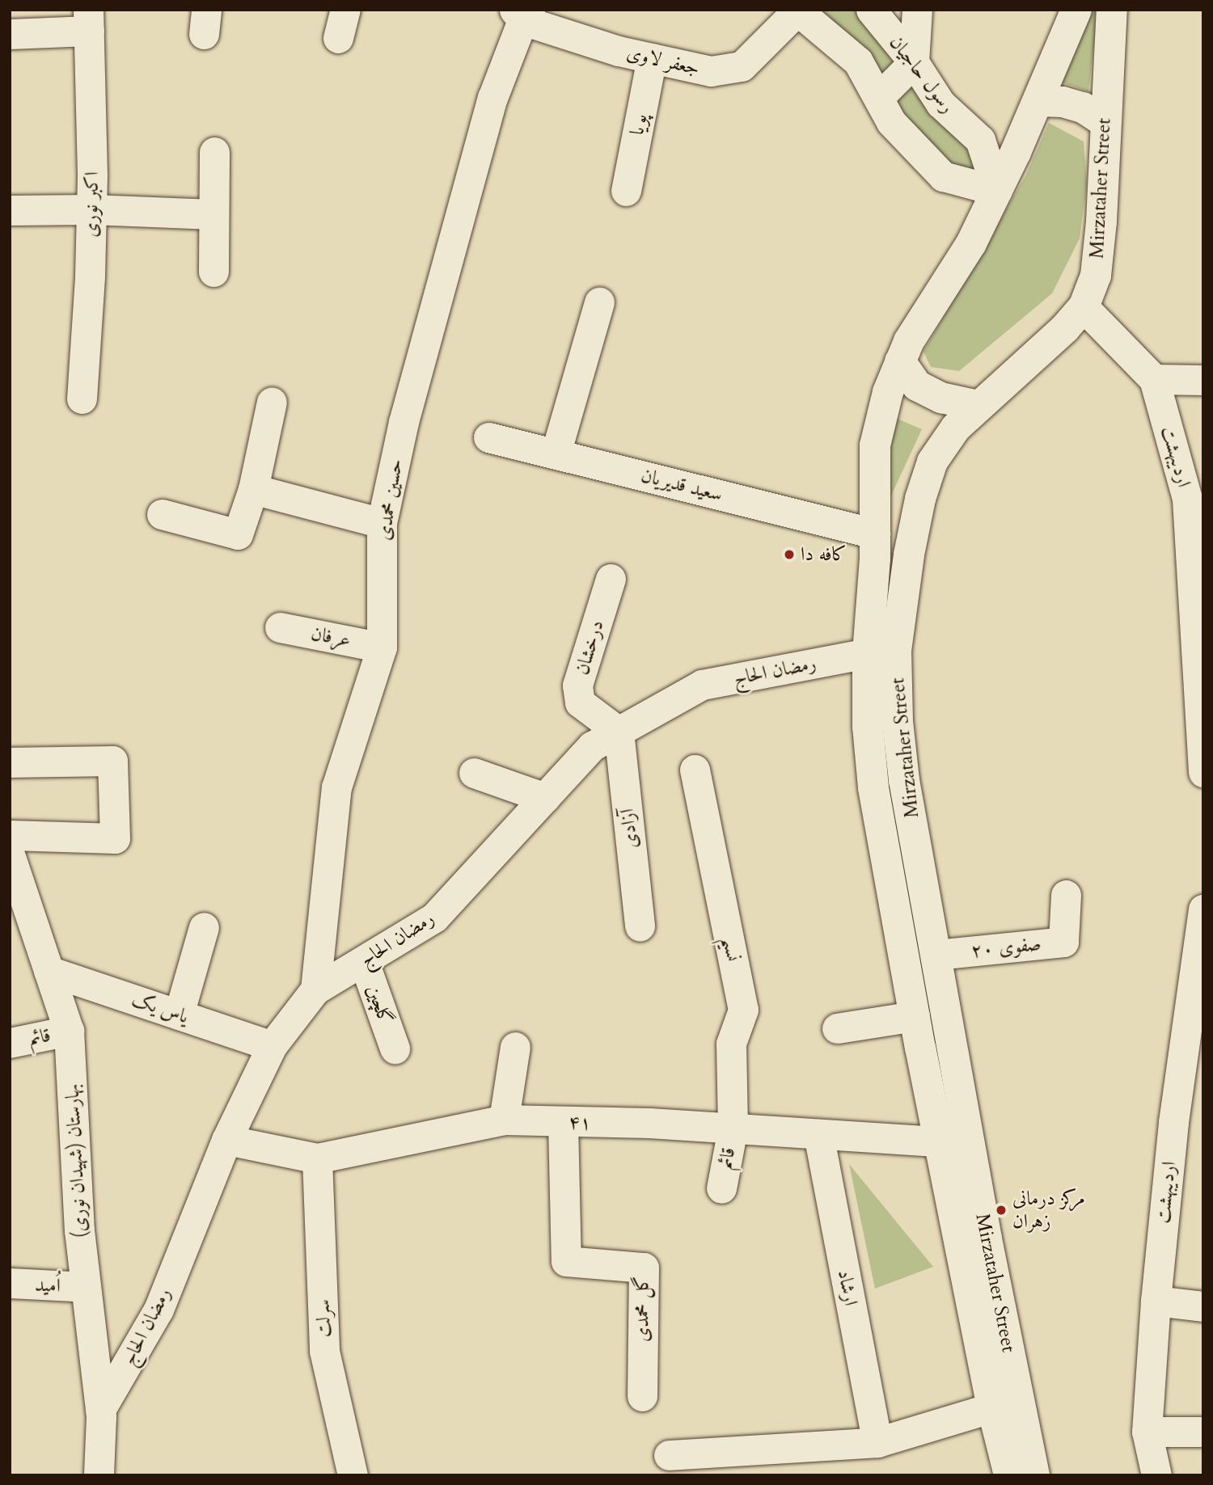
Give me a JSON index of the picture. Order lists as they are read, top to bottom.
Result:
{
  "streets": {
    "main road": ["Mirzataher Street"],
    "street": [
      "جعفر لاوی",
      "رسول حاجیان",
      "پویا",
      "اکبر نوری",
      "اردیبهشت",
      "سعید قدیریان",
      "حسین محمدی",
      "عرفان",
      "درخشان",
      "رمضان الحاج",
      "آزادی",
      "صفوی ۲۰",
      "نسیم",
      "گلچین",
      "یاس یک",
      "قائم",
      "۴۱",
      "بهارستان (شهیدان نوری)",
      "اُمید",
      "ارشاد",
      "گل محمدی",
      "سرلت"
    ]
  },
  "crossings": [
    ["جعفر لاوی", "پویا"],
    ["جعفر لاوی", "حسین محمدی"],
    ["رسول حاجیان", "Mirzataher Street"],
    ["Mirzataher Street", "اردیبهشت"],
    ["Mirzataher Street", "سعید قدیریان"],
    ["Mirzataher Street", "رمضان الحاج"],
    ["Mirzataher Street", "صفوی ۲۰"],
    ["Mirzataher Street", "۴۱"],
    ["حسین محمدی", "عرفان"],
    ["حسین محمدی", "رمضان الحاج"],
    ["درخشان", "رمضان الحاج"],
    ["درخشان", "آزادی"],
    ["رمضان الحاج", "آزادی"],
    ["رمضان الحاج", "گلچین"],
    ["رمضان الحاج", "یاس یک"],
    ["رمضان الحاج", "۴۱"],
    ["رمضان الحاج", "بهارستان (شهیدان نوری)"],
    ["نسیم", "قائم"],
    ["نسیم", "۴۱"],
    ["یاس یک", "بهارستان (شهیدان نوری)"],
    ["قائم", "۴۱"],
    ["قائم", "بهارستان (شهیدان نوری)"],
    ["۴۱", "ارشاد"],
    ["۴۱", "گل محمدی"],
    ["۴۱", "سرلت"],
    ["بهارستان (شهیدان نوری)", "اُمید"]
  ],
  "places": ["کافه دا", "مرکز درمانی زهران"]
}
